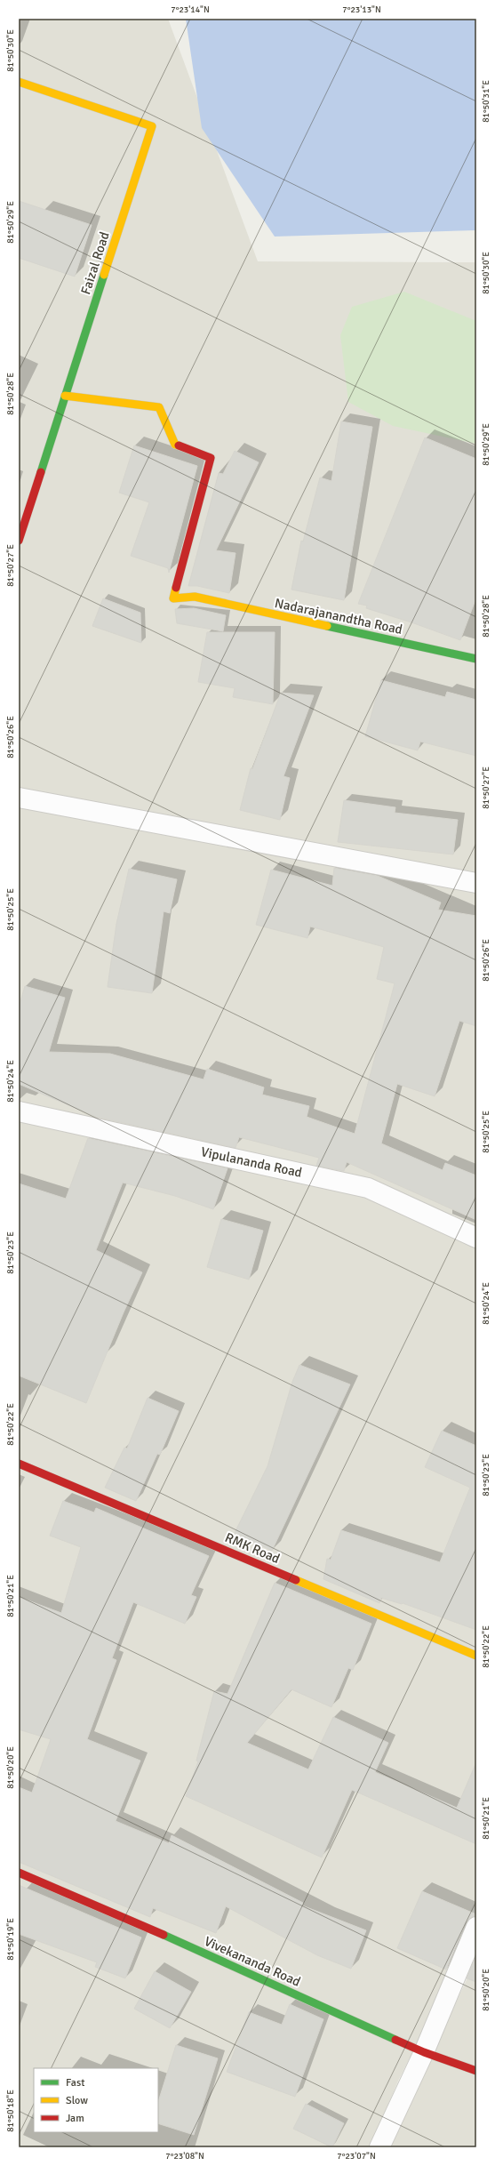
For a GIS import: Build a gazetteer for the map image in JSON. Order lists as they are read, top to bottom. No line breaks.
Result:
{"streets":{"street":["Faizal Road","Nadarajanandtha Road","Vipulananda Road","RMK Road","Vivekananda Road"]},"crossings":[["Faizal Road","Nadarajanandtha Road"]],"legend":["Fast","Slow","Jam"],"coordinates":["7°23'14\"N","7°23'13\"N","81°50'30\"E","81°50'31\"E","81°50'29\"E","81°50'28\"E","81°50'27\"E","81°50'26\"E","81°50'25\"E","81°50'24\"E","81°50'23\"E","81°50'22\"E","81°50'21\"E","81°50'20\"E","81°50'19\"E","81°50'18\"E","7°23'08\"N","7°23'07\"N"]}
